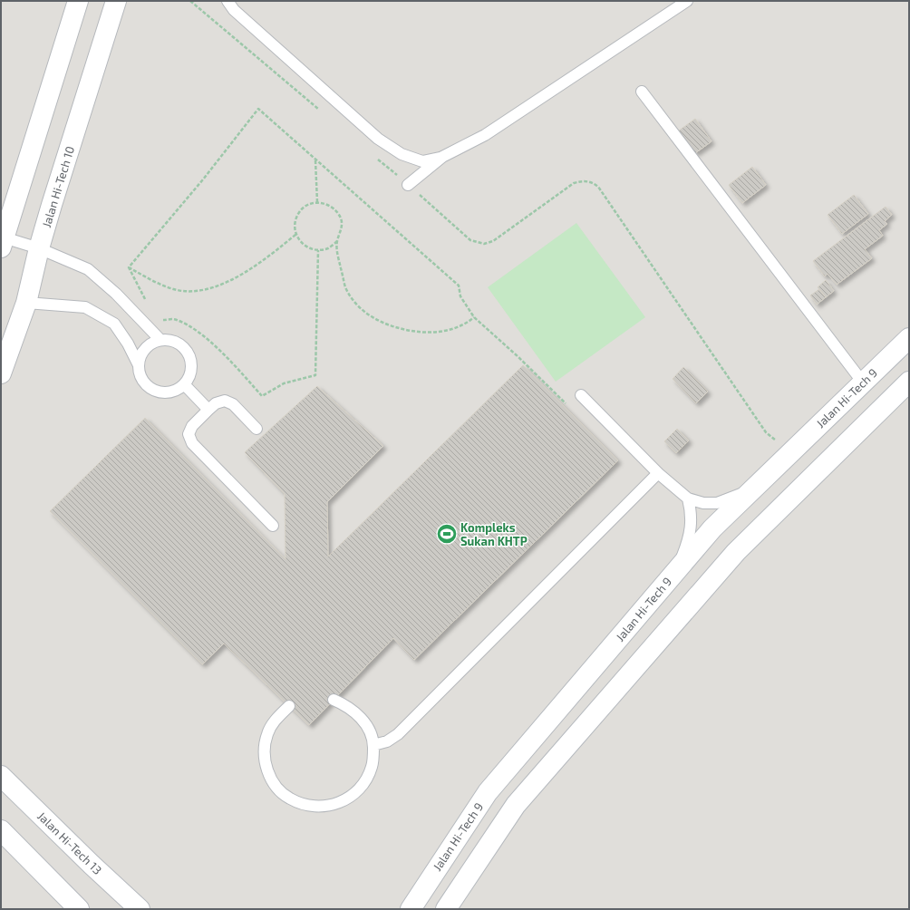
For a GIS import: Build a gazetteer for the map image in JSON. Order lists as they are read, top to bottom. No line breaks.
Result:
{"streets":{"main road":["Jalan Hi-Tech 10","Jalan Hi-Tech 9","Jalan Hi-Tech 13"]},"places":{"sports":["Kompleks Sukan KHTP"]}}
